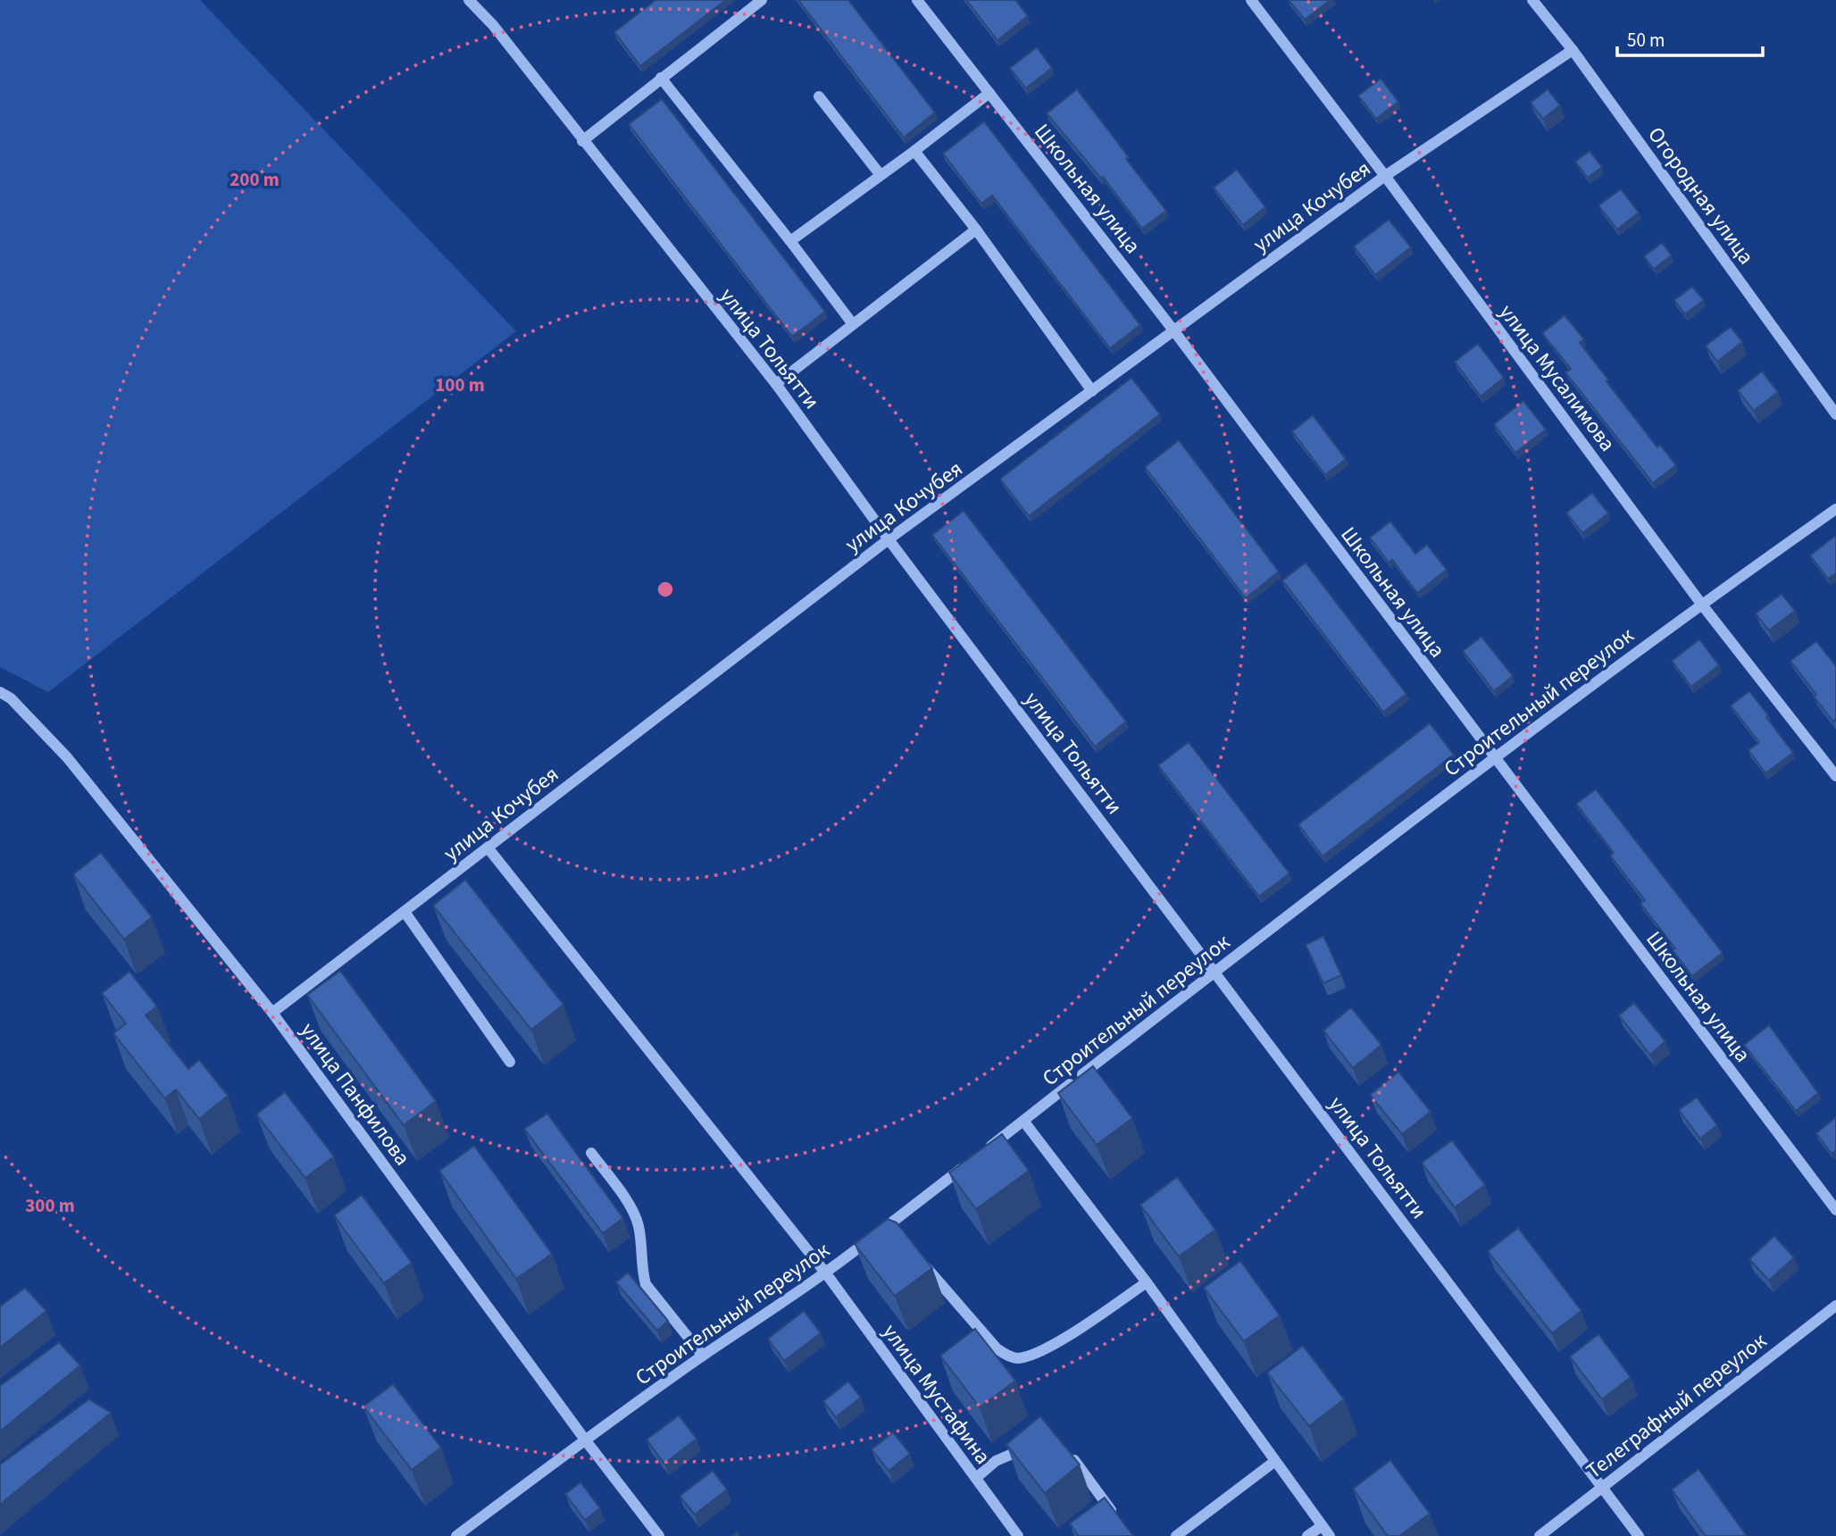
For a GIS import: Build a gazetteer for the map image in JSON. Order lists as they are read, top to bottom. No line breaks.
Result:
{"streets":{"street":["Школьная улица","Огородная улица","улица Кочубея","улица Тольятти","улица Мусалимова","Строительный переулок","улица Панфилова","улица Мустафина","Телеграфный переулок"]},"crossings":[["Школьная улица","улица Кочубея"],["Школьная улица","Строительный переулок"],["Огородная улица","улица Кочубея"],["улица Кочубея","улица Тольятти"],["улица Кочубея","улица Мусалимова"],["улица Кочубея","улица Панфилова"],["улица Кочубея","улица Мустафина"],["улица Тольятти","Строительный переулок"],["улица Тольятти","Телеграфный переулок"],["улица Мусалимова","Строительный переулок"],["Строительный переулок","улица Панфилова"],["Строительный переулок","улица Мустафина"]],"scale_bar":"50 m","rings":["200 m","100 m","300 m"]}
